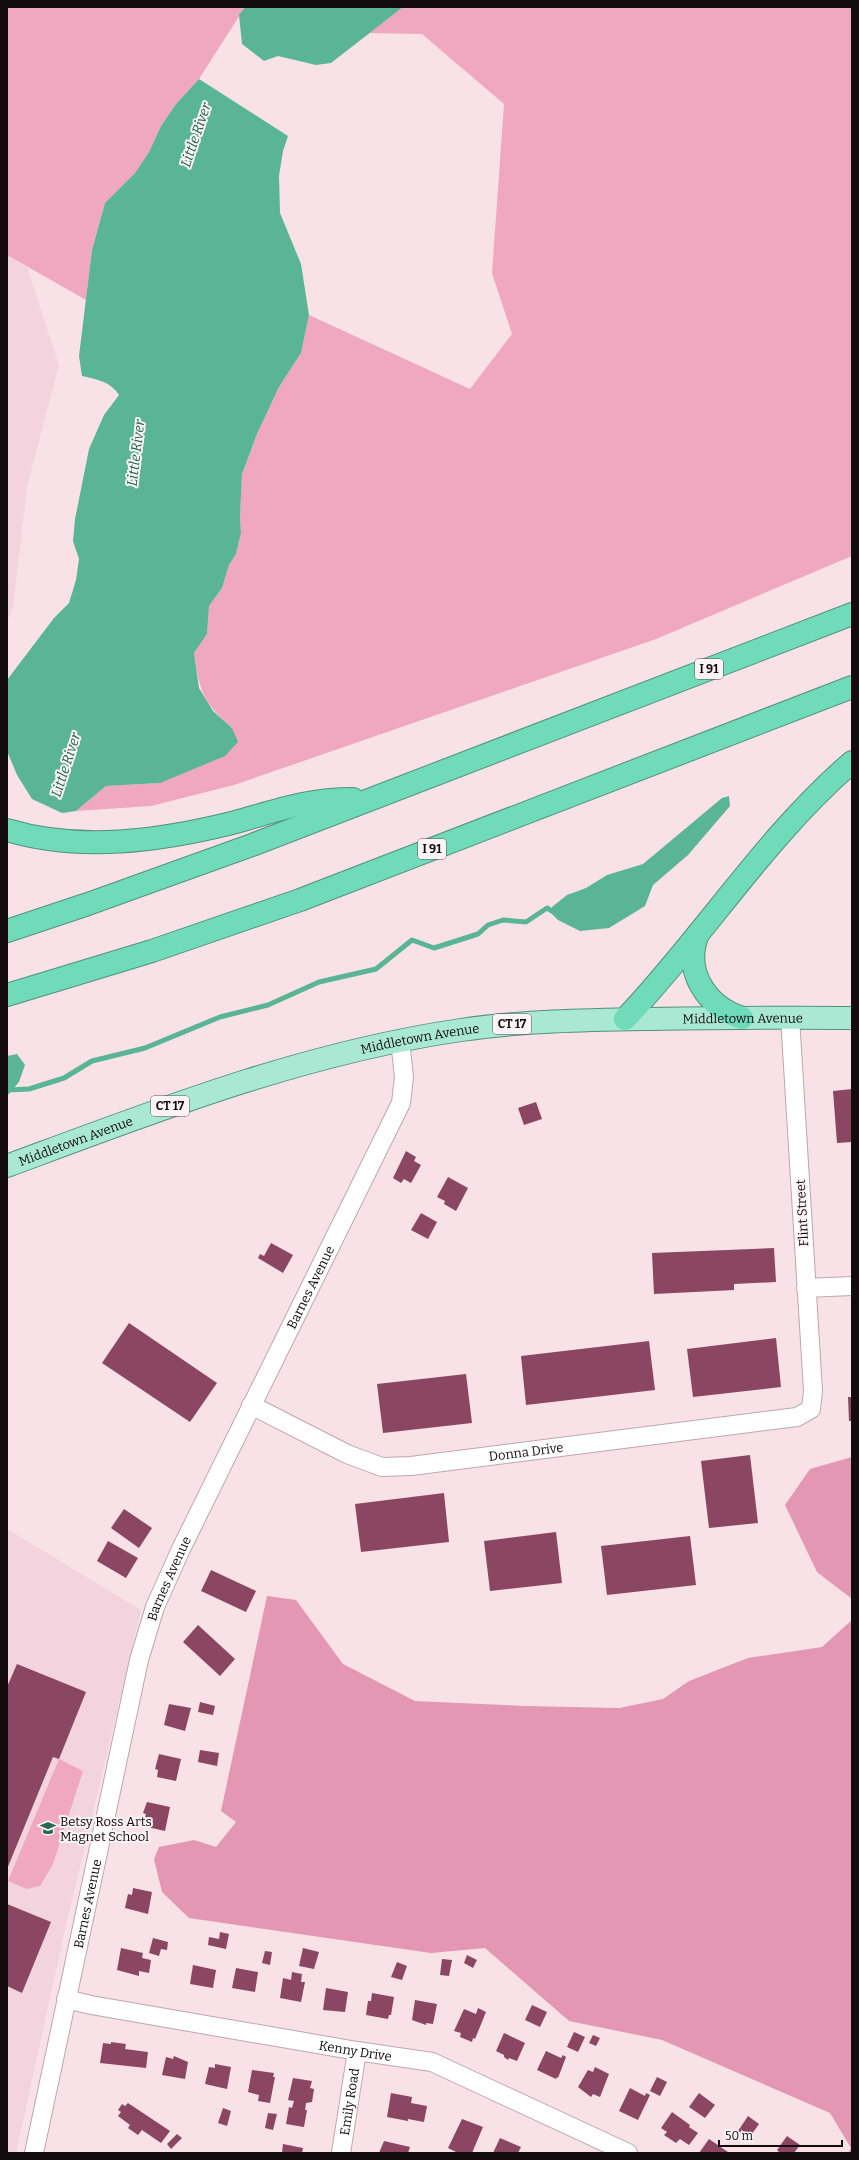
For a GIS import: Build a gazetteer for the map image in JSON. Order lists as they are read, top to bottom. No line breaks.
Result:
{"streets":{"highway":["I 91"],"main road":["Middletown Avenue","CT 17"],"street":["Flint Street","Barnes Avenue","Donna Drive","Kenny Drive","Emily Road"]},"crossings":[["Middletown Avenue","Flint Street"],["Middletown Avenue","Barnes Avenue"],["Flint Street","Donna Drive"],["Barnes Avenue","Donna Drive"],["Barnes Avenue","Kenny Drive"],["Kenny Drive","Emily Road"]],"water":["Little River"],"places":{"school or university":["Betsy Ross Arts Magnet School"]},"scale_bar":"50 m"}
